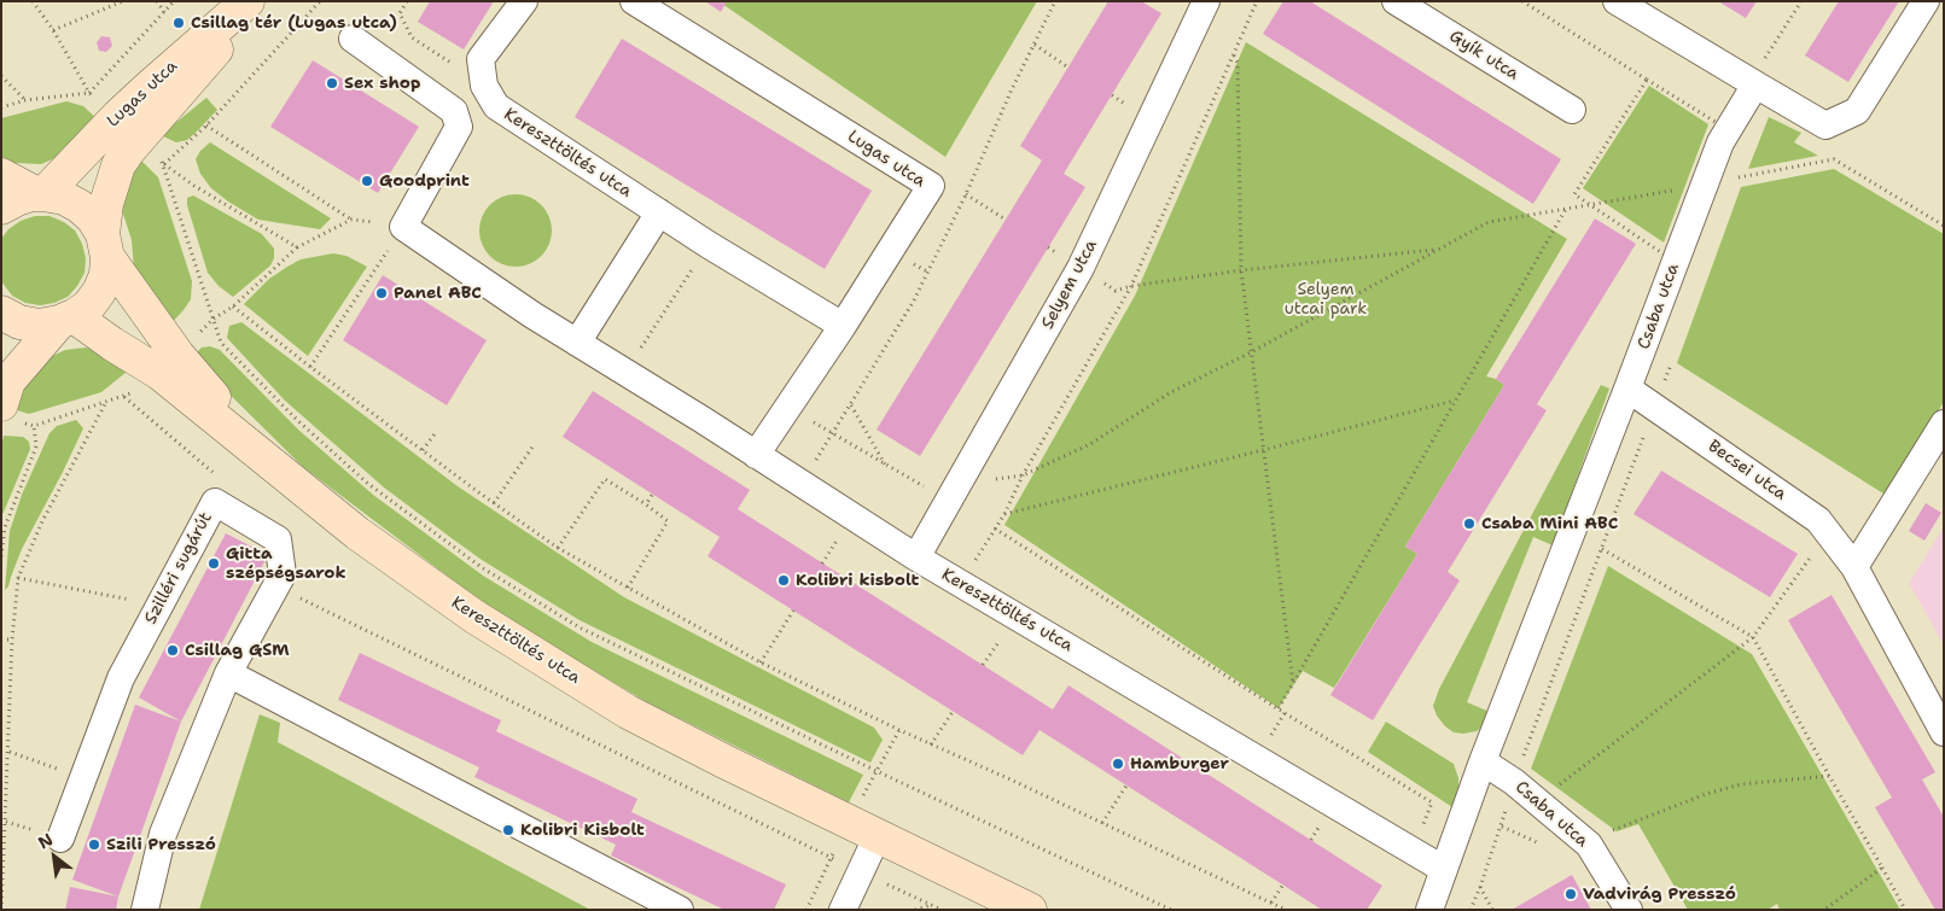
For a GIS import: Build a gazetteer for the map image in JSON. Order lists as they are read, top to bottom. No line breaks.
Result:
{"streets":{"street":["Gyík utca","Lugas utca","Kereszttöltés utca","Selyem utca","Csaba utca","Becsei utca","Szilléri sugárút"]},"crossings":[["Lugas utca","Kereszttöltés utca"],["Kereszttöltés utca","Selyem utca"],["Kereszttöltés utca","Csaba utca"],["Csaba utca","Becsei utca"]],"parks":["Selyem utcai park"],"places":["Csillag tér (Lugas utca)","Sex shop","Goodprint","Panel ABC","Csaba Mini ABC","Gitta szépségsarok","Kolibri kisbolt","Csillag GSM","Hamburger","Kolibri Kisbolt","Szili Presszó","Vadvirág Presszó"],"north":"top left"}
